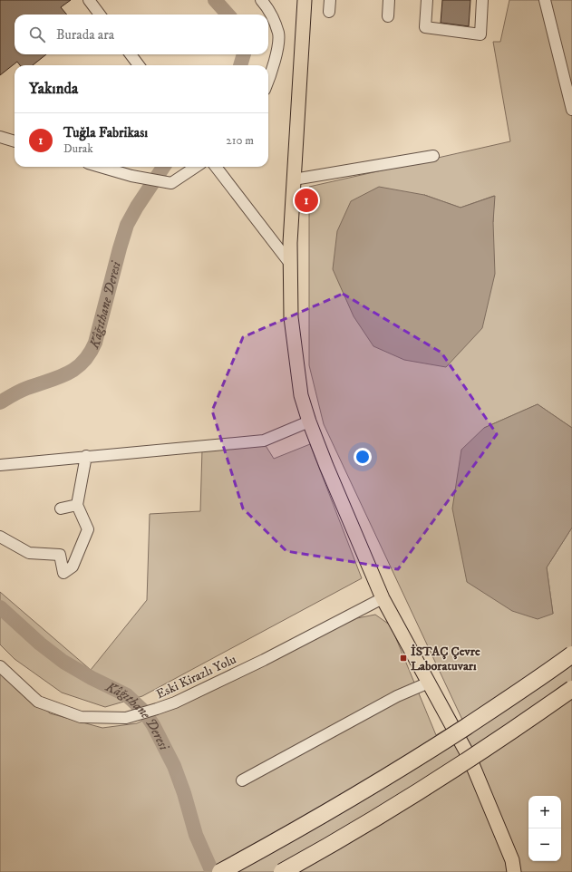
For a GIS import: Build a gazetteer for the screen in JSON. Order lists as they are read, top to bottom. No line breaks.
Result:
{"streets":{"street":["Eski Kirazlı Yolu"]},"water":["Kâğıthane Deresi"],"places":{"transit":["İSTAÇ Çevre Laboratuvarı"]},"page":{"search":"Burada ara","heading":"Yakında","list":[{"mark":"1","name":"Tuğla Fabrikası","note":"Durak","value":"210 m"}],"pins":"1","map_buttons":["+","−"]}}
